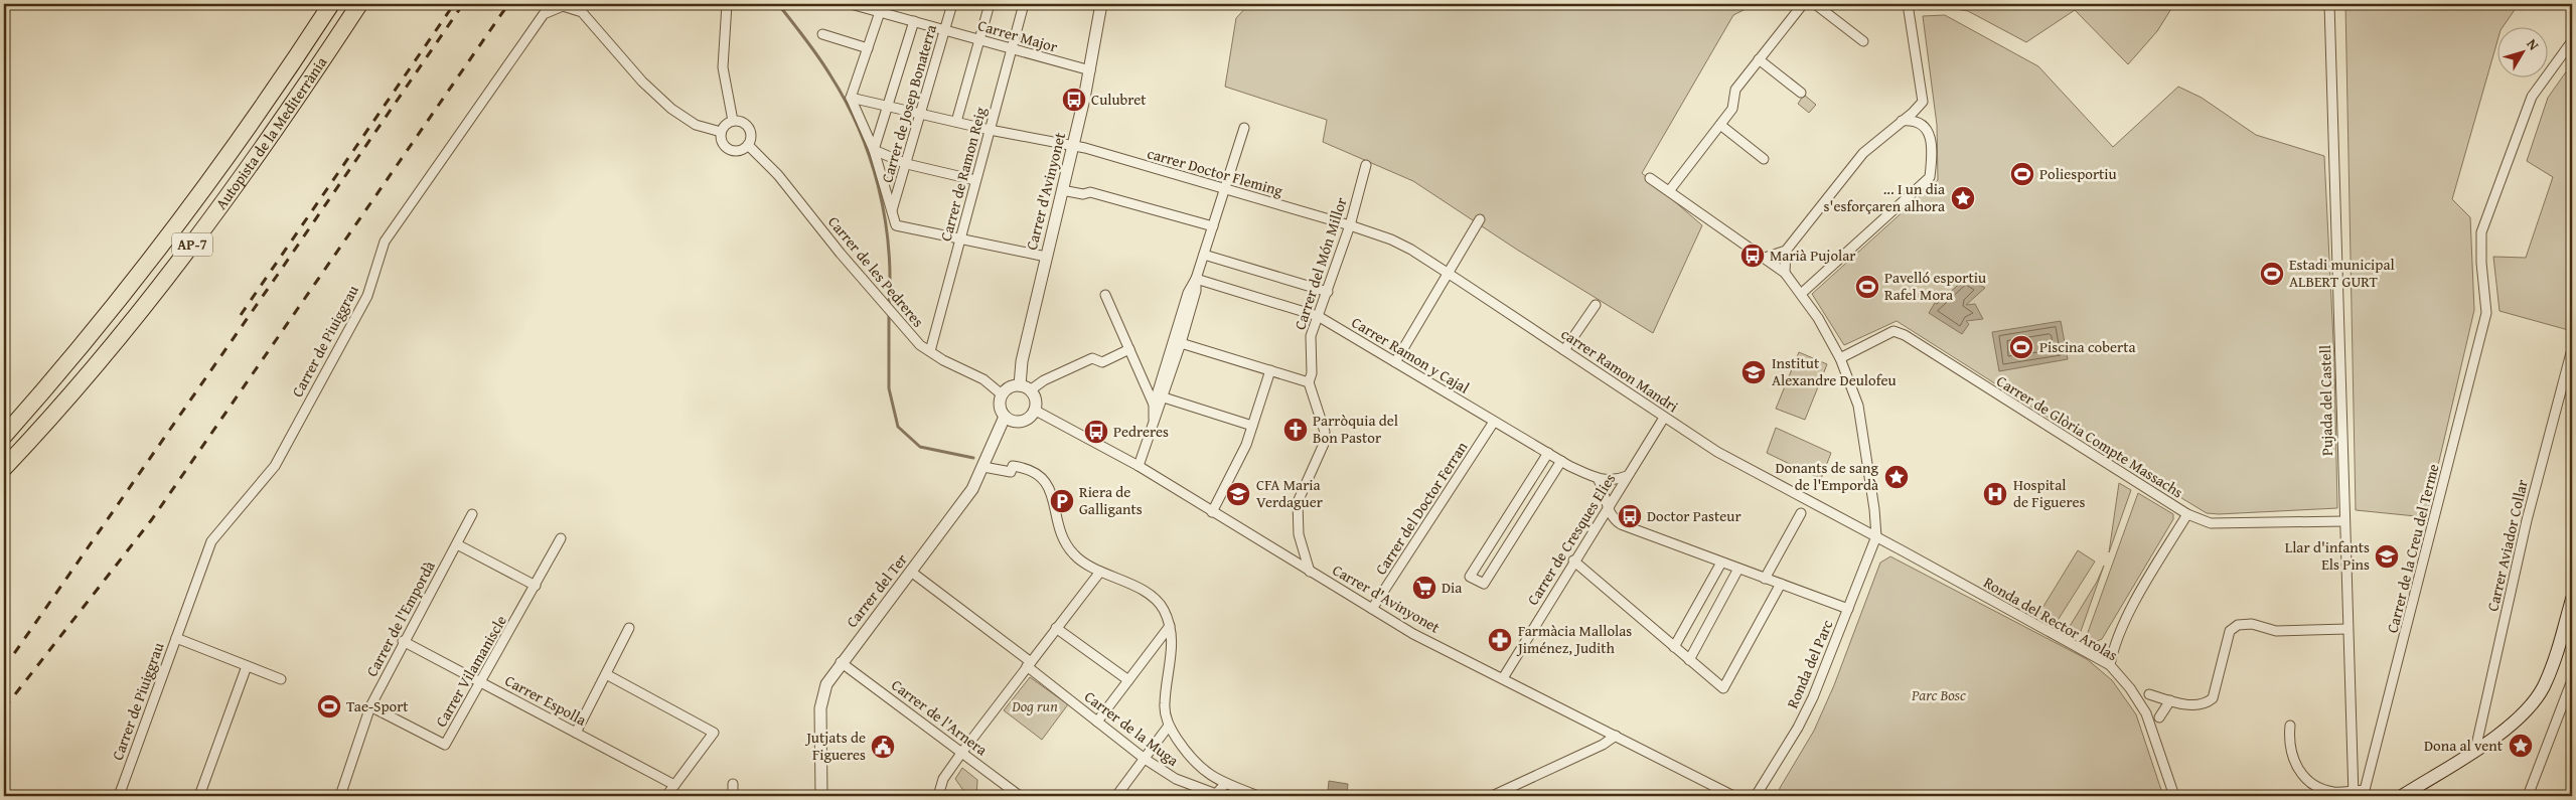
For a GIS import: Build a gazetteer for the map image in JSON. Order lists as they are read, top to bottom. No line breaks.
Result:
{"streets":{"highway":["Autopista de la Mediterrània","AP-7"],"street":["Carrer Major","Carrer de Josep Bonaterra","carrer Doctor Fleming","Carrer de Ramon Reig","Carrer d'Avinyonet","Carrer del Món Millor","Carrer de les Pedreres","Carrer de Piuiggrau","Carrer Ramon y Cajal","carrer Ramon Mandri","Pujada del Castell","Carrer de Glòria Compte Massachs","Carrer del Doctor Ferran","Carrer de Cresques Elies","Carrer Aviador Collar","Carrer de la Creu del Terme","Carrer del Ter","Carrer de l'Empordà","Ronda del Rector Arolas","Ronda del Parc","Carrer Vilamaniscle","Carrer Espolla","Carrer de l'Arnera","Carrer de la Muga"]},"crossings":[["Carrer Major","Carrer de Josep Bonaterra"],["Carrer Major","Carrer de Ramon Reig"],["Carrer Major","Carrer d'Avinyonet"],["Carrer de Josep Bonaterra","carrer Doctor Fleming"],["carrer Doctor Fleming","Carrer de Ramon Reig"],["carrer Doctor Fleming","Carrer d'Avinyonet"],["carrer Doctor Fleming","Carrer del Món Millor"],["carrer Doctor Fleming","carrer Ramon Mandri"],["Carrer de Ramon Reig","Carrer de les Pedreres"],["Carrer d'Avinyonet","Carrer del Món Millor"],["Carrer d'Avinyonet","Carrer de les Pedreres"],["Carrer d'Avinyonet","Carrer del Doctor Ferran"],["Carrer d'Avinyonet","Carrer de Cresques Elies"],["Carrer d'Avinyonet","Carrer del Ter"],["Carrer del Món Millor","Carrer Ramon y Cajal"],["Carrer del Món Millor","carrer Ramon Mandri"],["Carrer de les Pedreres","Carrer de Piuiggrau"],["Carrer de les Pedreres","Carrer del Ter"],["Carrer Ramon y Cajal","Carrer del Doctor Ferran"],["carrer Ramon Mandri","Carrer de Cresques Elies"],["carrer Ramon Mandri","Ronda del Rector Arolas"],["carrer Ramon Mandri","Ronda del Parc"],["Pujada del Castell","Carrer de Glòria Compte Massachs"],["Pujada del Castell","Carrer de la Creu del Terme"],["Carrer del Ter","Carrer de l'Arnera"],["Carrer del Ter","Carrer de la Muga"],["Carrer de l'Empordà","Carrer Vilamaniscle"],["Carrer de l'Empordà","Carrer Espolla"],["Ronda del Rector Arolas","Ronda del Parc"],["Carrer Vilamaniscle","Carrer Espolla"]],"parks":["Parc Bosc","Dog run"],"places":{"bus stop":["Culubret","Marià Pujolar","Pedreres","Doctor Pasteur"],"sports":["Poliesportiu","Estadi municipal ALBERT GURT","Pavelló esportiu Rafel Mora","Piscina coberta","Tae-Sport"],"place":["... I un dia s'esforçaren alhora","Donants de sang de l'Empordà","Dona al vent"],"school or university":["Institut Alexandre Deulofeu","CFA Maria Verdaguer","Llar d'infants Els Pins"],"church":["Parròquia del Bon Pastor"],"hospital":["Hospital de Figueres"],"parking":["Riera de Galligants"],"supermarket":["Dia"],"pharmacy":["Farmàcia Mallolas Jiménez, Judith"],"public building":["Jutjats de Figueres"]},"north":"top right"}
